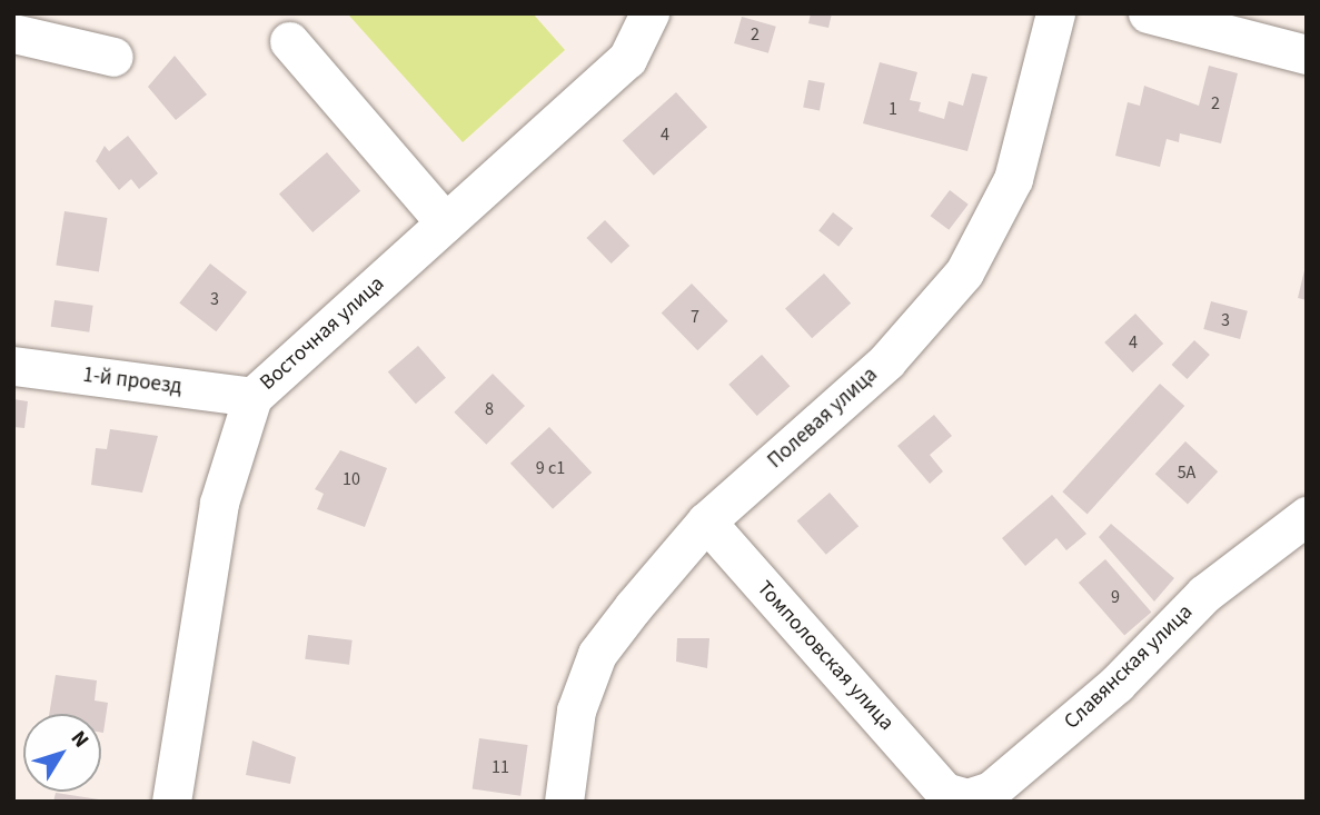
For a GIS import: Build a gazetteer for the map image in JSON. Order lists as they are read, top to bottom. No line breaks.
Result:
{"streets":{"street":["Восточная улица","1-й проезд","Полевая улица","Томполовская улица","Славянская улица"]},"crossings":[["Восточная улица","1-й проезд"],["Полевая улица","Томполовская улица"],["Томполовская улица","Славянская улица"]],"house_numbers":["2","2","1","4","3","7","3","4","8","9 с1","5А","10","9","11"],"north":"top right"}
